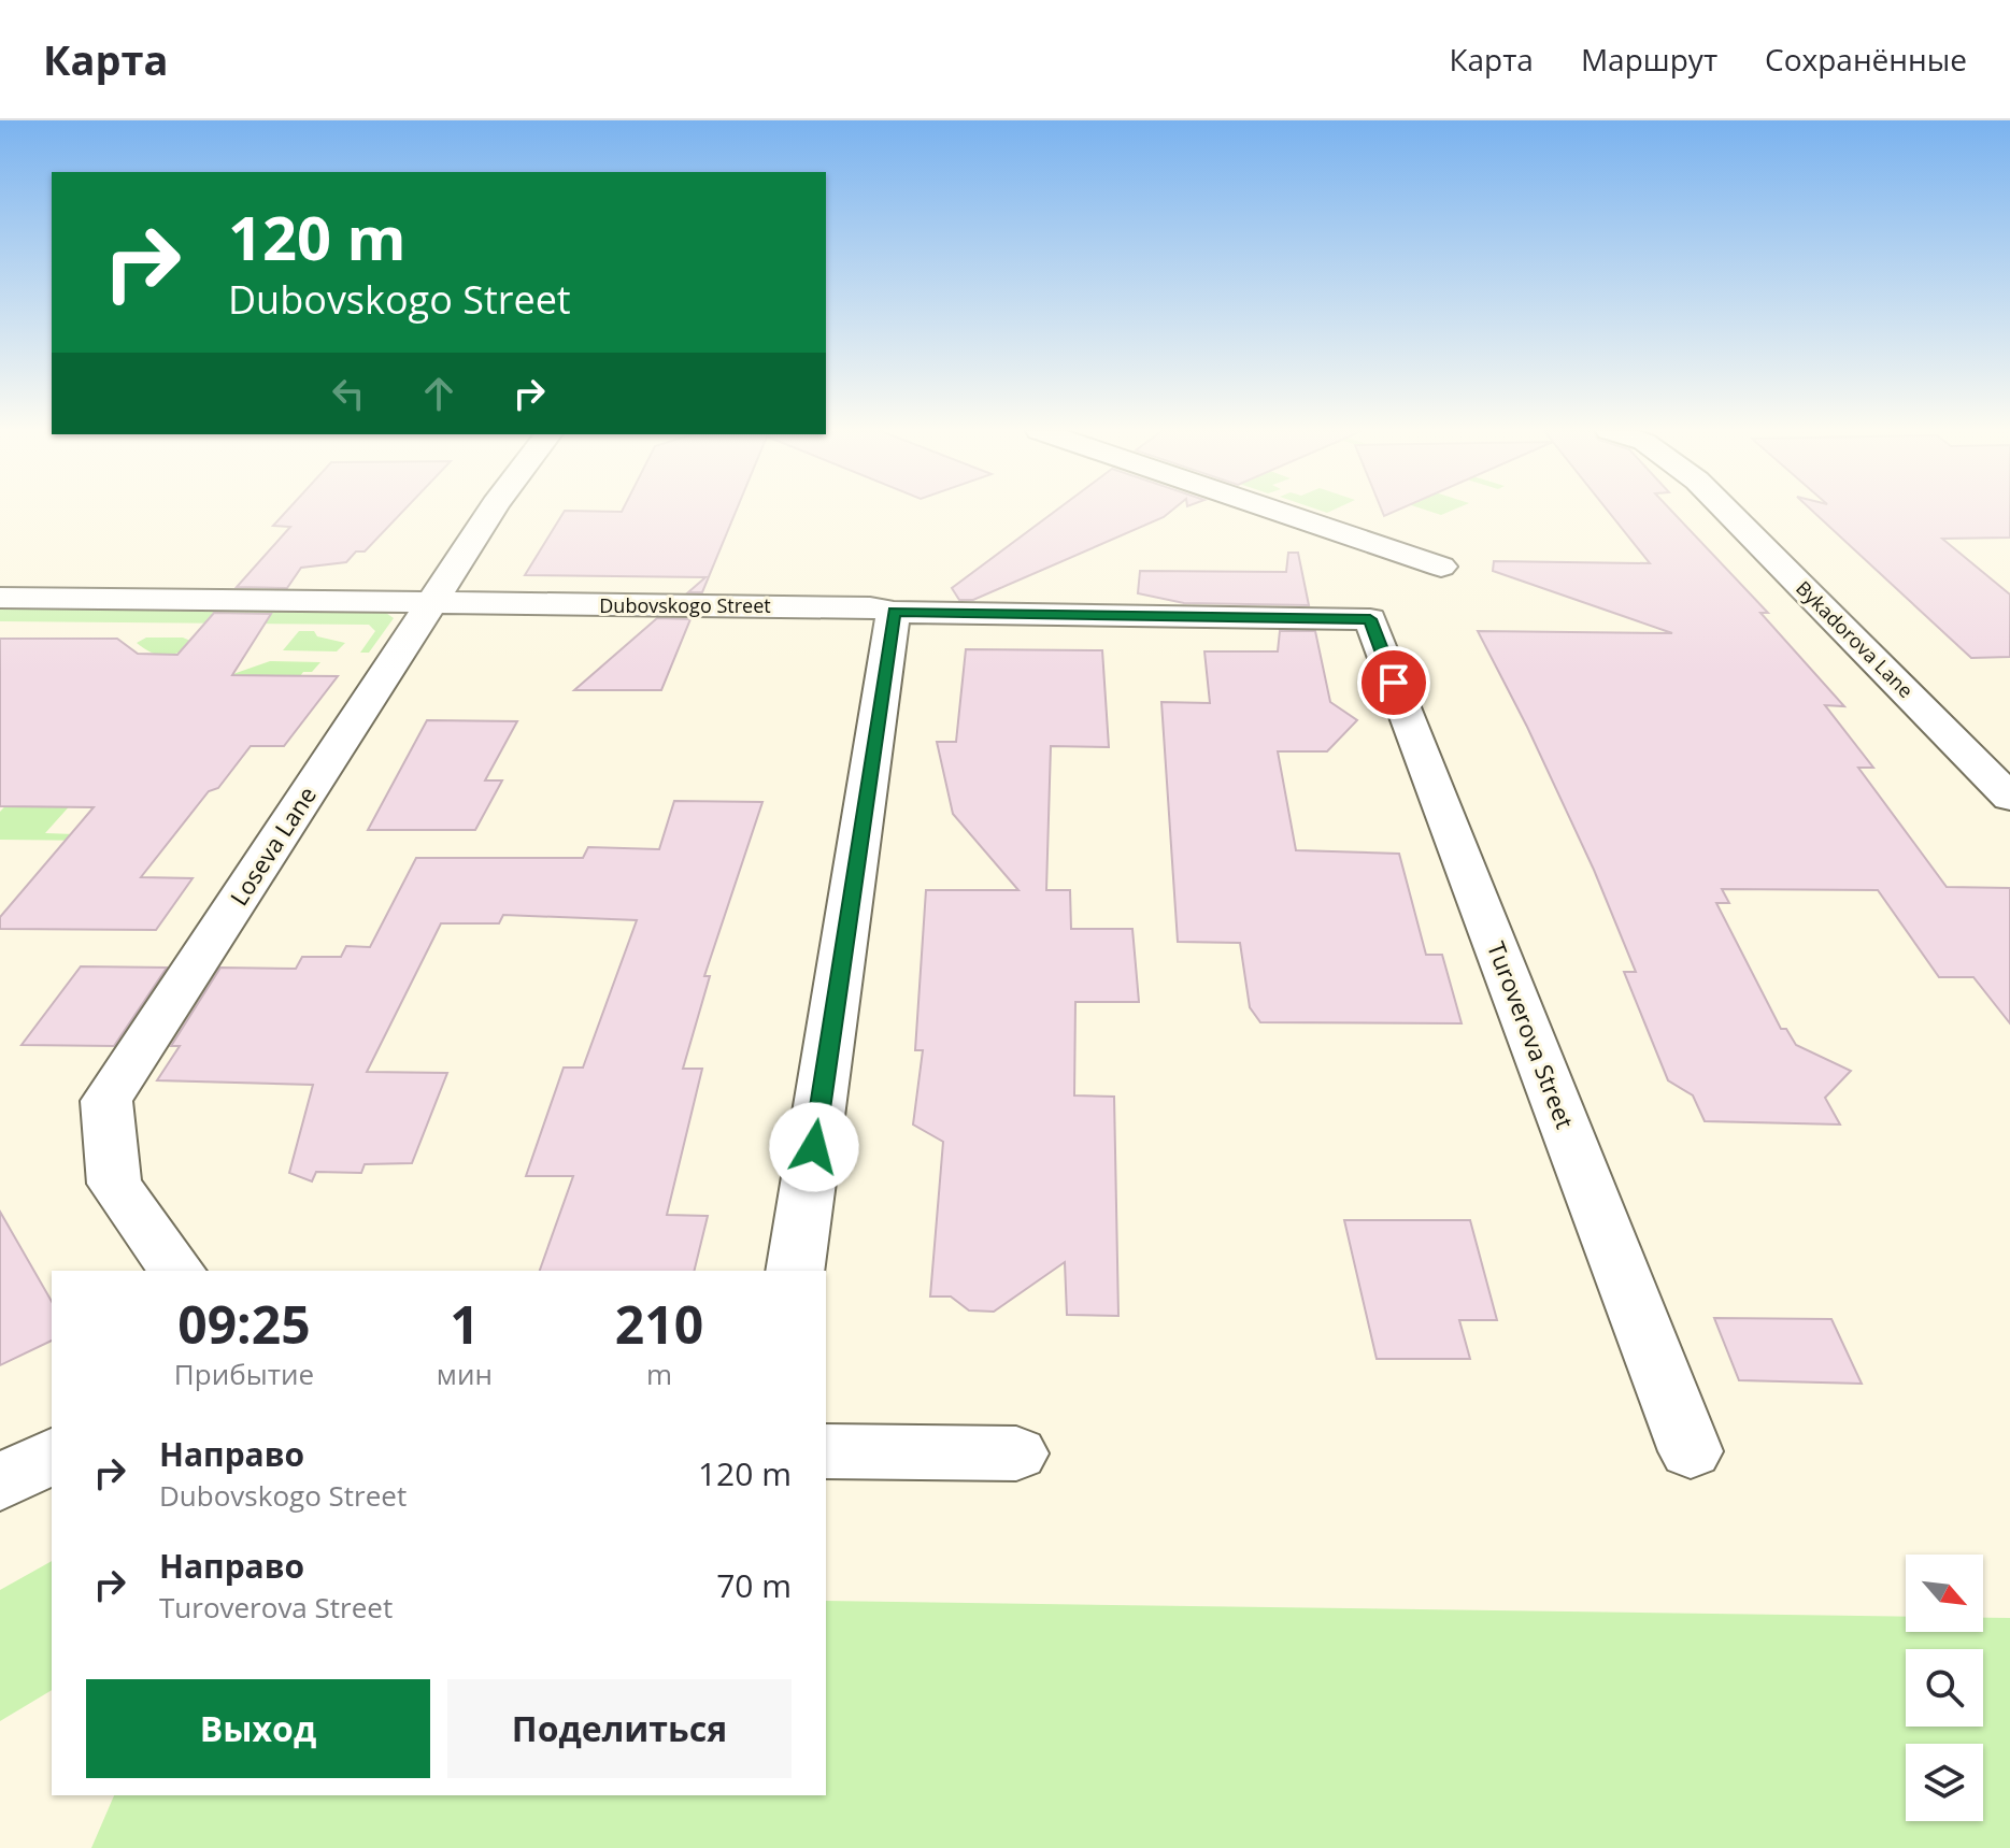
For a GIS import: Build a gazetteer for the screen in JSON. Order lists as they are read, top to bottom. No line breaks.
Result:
{"streets":{"street":["Dubovskogo Street","Bykadorova Lane","Loseva Lane","Turoverova Street"]},"crossings":[["Dubovskogo Street","Loseva Lane"],["Dubovskogo Street","Turoverova Street"]],"north":"bottom right","page":{"header":"Карта","nav":["Карта","Маршрут","Сохранённые"],"turn":["120 m","Dubovskogo Street"],"eta":["09:25","Прибытие","1","мин","210","m"],"list":[{"name":"Направо","note":"Dubovskogo Street","value":"120 m"},{"name":"Направо","note":"Turoverova Street","value":"70 m"}],"buttons":["Выход","Поделиться"]}}
